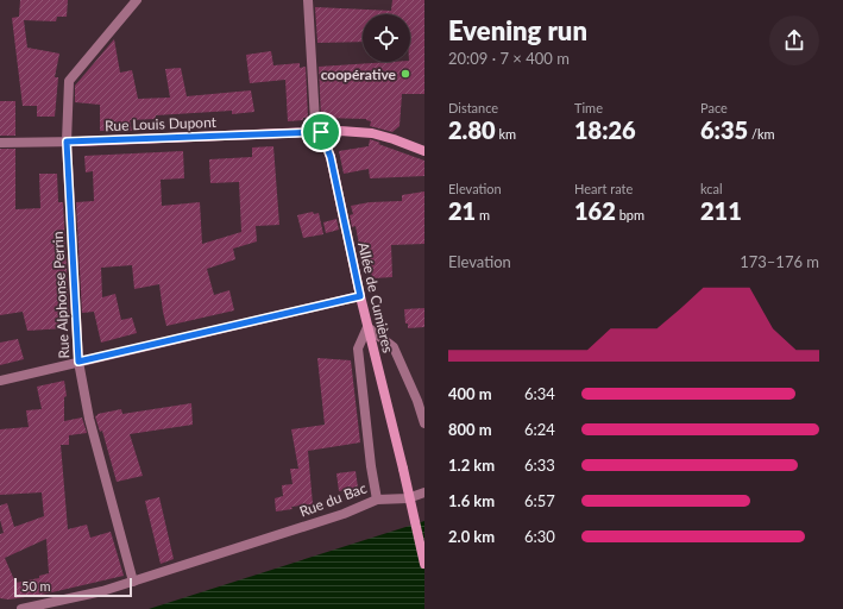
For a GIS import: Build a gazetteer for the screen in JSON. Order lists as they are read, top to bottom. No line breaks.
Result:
{"streets":{"main road":["Rue Louis Dupont","Allée de Cumières"],"street":["Rue Alphonse Perrin","Rue du Bac"]},"crossings":[["Rue Louis Dupont","Rue Alphonse Perrin"],["Rue Louis Dupont","Allée de Cumières"],["Rue Alphonse Perrin","Rue du Bac"],["Allée de Cumières","Rue du Bac"]],"places":["coopérative"],"scale_bar":"50 m","page":{"heading":["Evening run","20:09 · 7 × 400 m"],"stats":[["Distance","2.80 km"],["Time","18:26"],["Pace","6:35 /km"],["Elevation","21 m"],["Heart rate","162 bpm"],["kcal","211"]],"chart":["Elevation","173–176 m"],"list":[{"name":"400 m","note":"6:34"},{"name":"800 m","note":"6:24"},{"name":"1.2 km","note":"6:33"},{"name":"1.6 km","note":"6:57"},{"name":"2.0 km","note":"6:30"}],"scale":"50 m"}}
